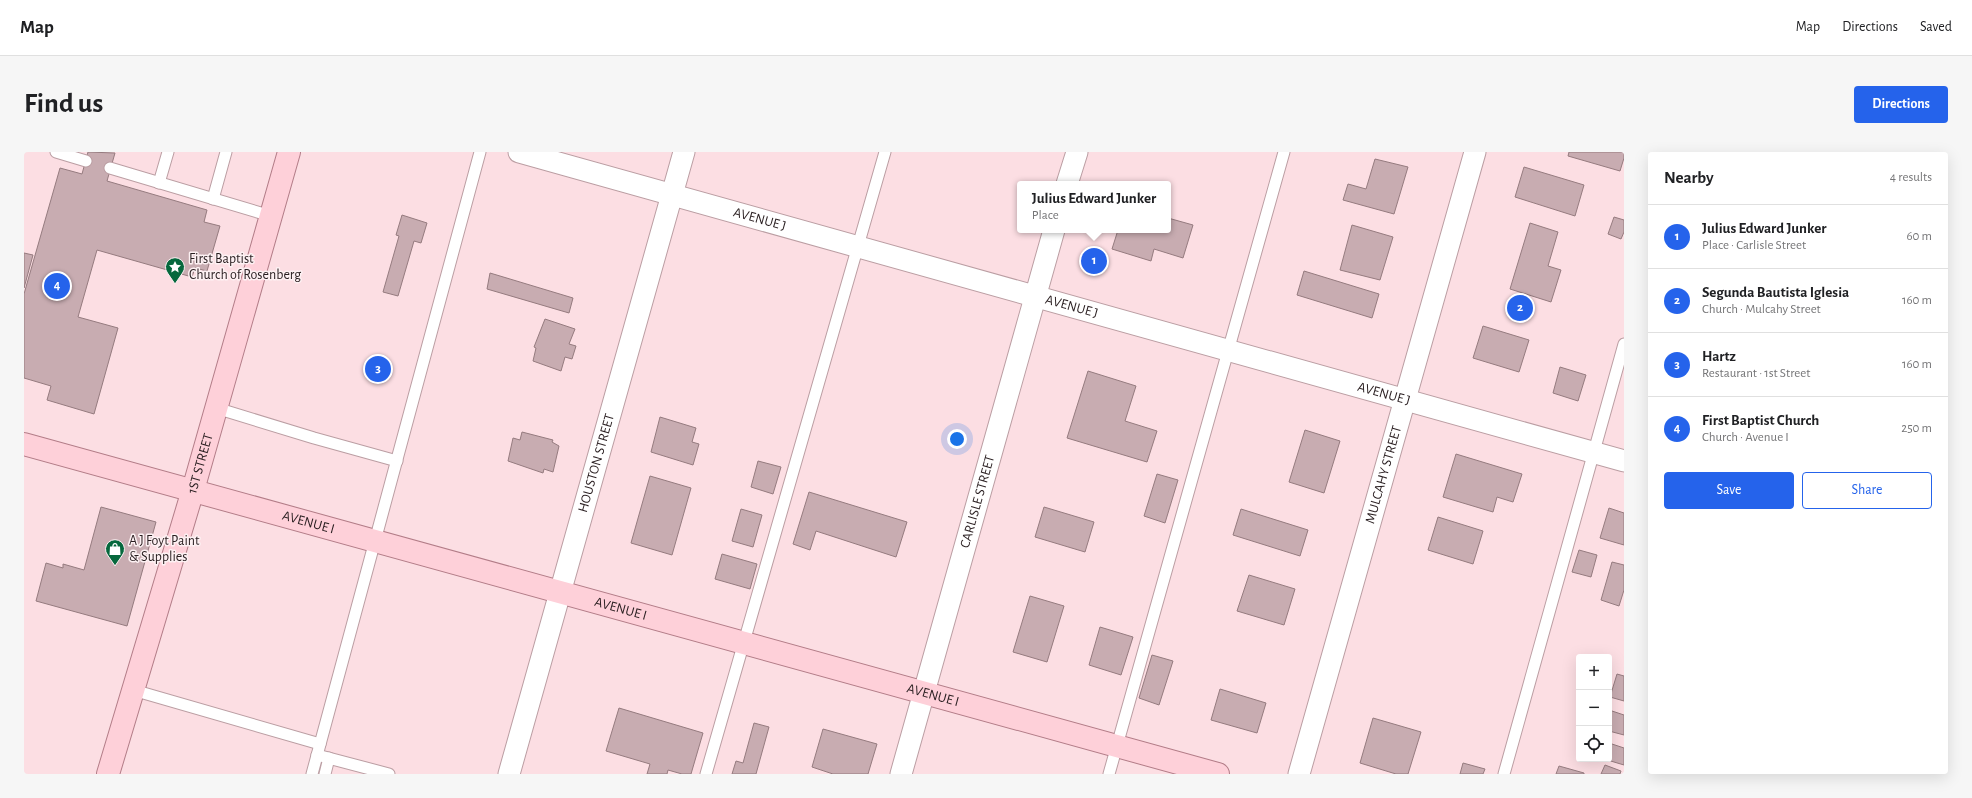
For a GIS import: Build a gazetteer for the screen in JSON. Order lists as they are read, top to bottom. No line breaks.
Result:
{"streets":{"main road":["1ST STREET","AVENUE I"],"street":["AVENUE J","HOUSTON STREET","MULCAHY STREET","CARLISLE STREET"]},"crossings":[["AVENUE J","HOUSTON STREET"],["AVENUE J","MULCAHY STREET"],["AVENUE J","CARLISLE STREET"],["HOUSTON STREET","AVENUE I"],["1ST STREET","AVENUE I"],["CARLISLE STREET","AVENUE I"]],"places":{"place":["First Baptist Church of Rosenberg"],"shop":["A J Foyt Paint & Supplies"]},"page":{"header":"Map","nav":["Map","Directions","Saved"],"buttons":["Directions",["Save","Share"]],"title":"Find us","heading":["Nearby","4 results"],"popup":["Julius Edward Junker","Place"],"list":[{"mark":"1","name":"Julius Edward Junker","note":"Place · Carlisle Street","value":"60 m"},{"mark":"2","name":"Segunda Bautista Iglesia","note":"Church · Mulcahy Street","value":"160 m"},{"mark":"3","name":"Hartz","note":"Restaurant · 1st Street","value":"160 m"},{"mark":"4","name":"First Baptist Church","note":"Church · Avenue I","value":"250 m"}],"pins":["1","4","2","3"],"map_buttons":["+","−"]}}
